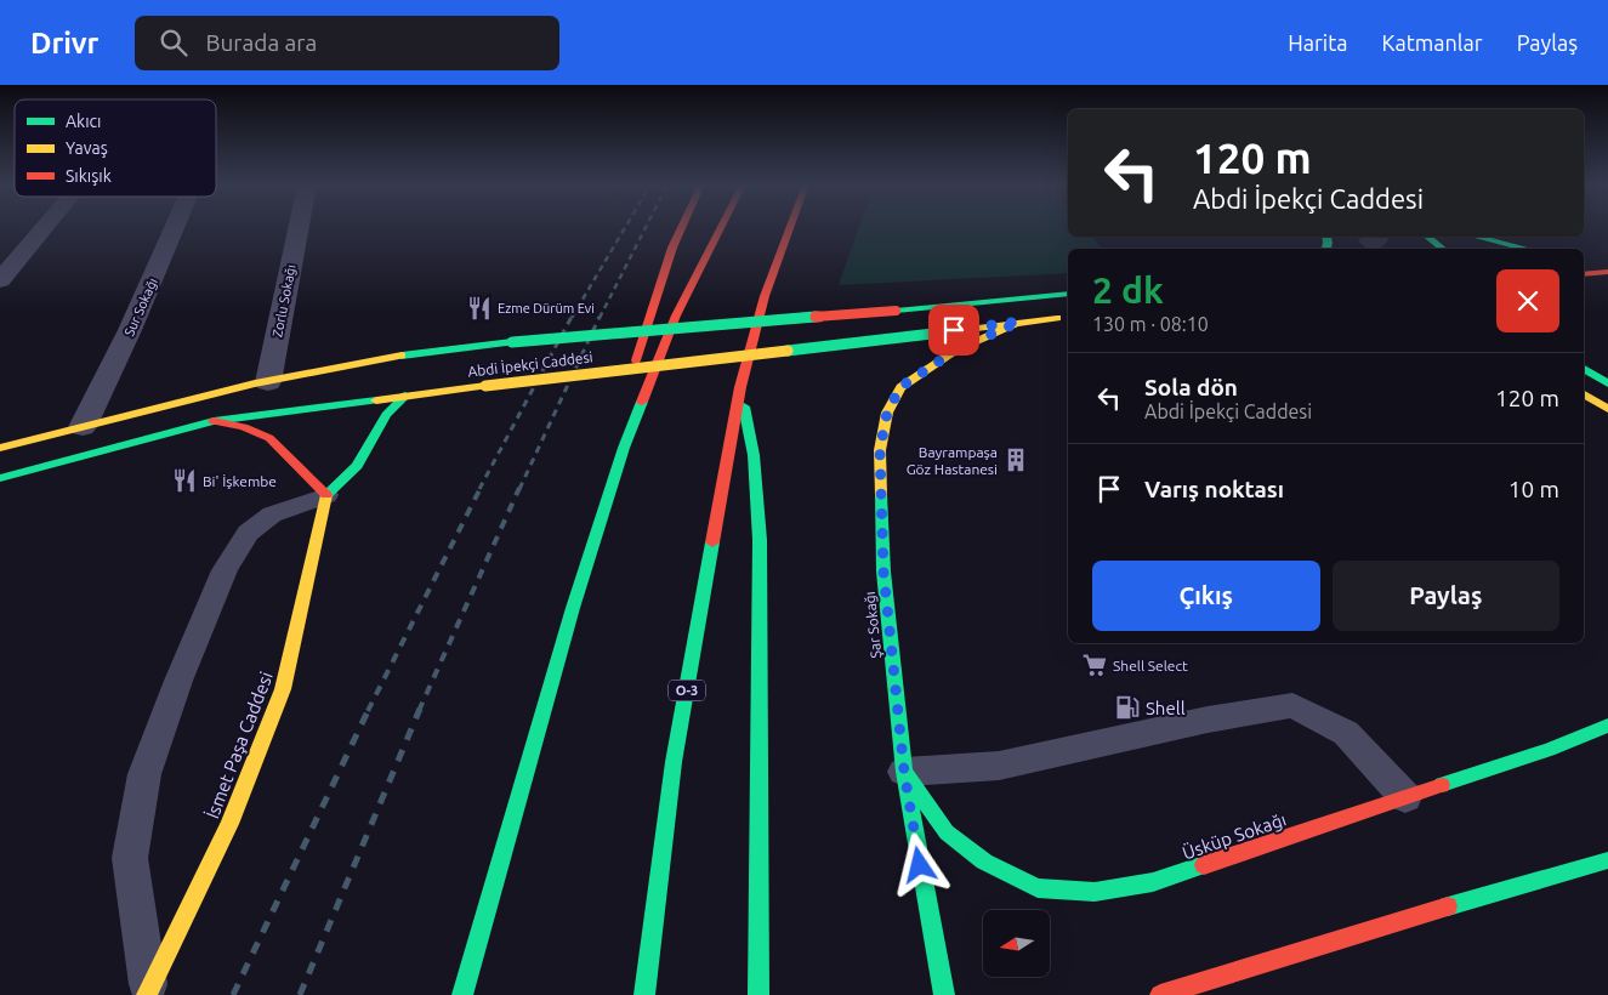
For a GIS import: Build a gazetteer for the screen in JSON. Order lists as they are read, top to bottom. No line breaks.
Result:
{"streets":{"main road":["Abdi İpekçi Caddesi","Şar Sokağı","O-3","İsmet Paşa Caddesi","Üsküp Sokağı"],"street":["Zorlu Sokağı","Sur Sokağı"]},"crossings":[["Zorlu Sokağı","Abdi İpekçi Caddesi"],["Sur Sokağı","Abdi İpekçi Caddesi"],["Abdi İpekçi Caddesi","Şar Sokağı"],["Şar Sokağı","Üsküp Sokağı"]],"places":{"restaurant":["Ezme Dürüm Evi","Bi' İşkembe"],"building":["Bayrampaşa Göz Hastanesi"],"supermarket":["Shell Select"],"fuel station":["Shell"]},"legend":["Akıcı","Yavaş","Sıkışık"],"north":"left","page":{"header":"Drivr","search":"Burada ara","nav":["Harita","Katmanlar","Paylaş"],"turn":["120 m","Abdi İpekçi Caddesi"],"heading":["2 dk","130 m · 08:10"],"list":[{"name":"Sola dön","note":"Abdi İpekçi Caddesi","value":"120 m"},{"name":"Varış noktası","value":"10 m"}],"buttons":["Çıkış","Paylaş"]}}
